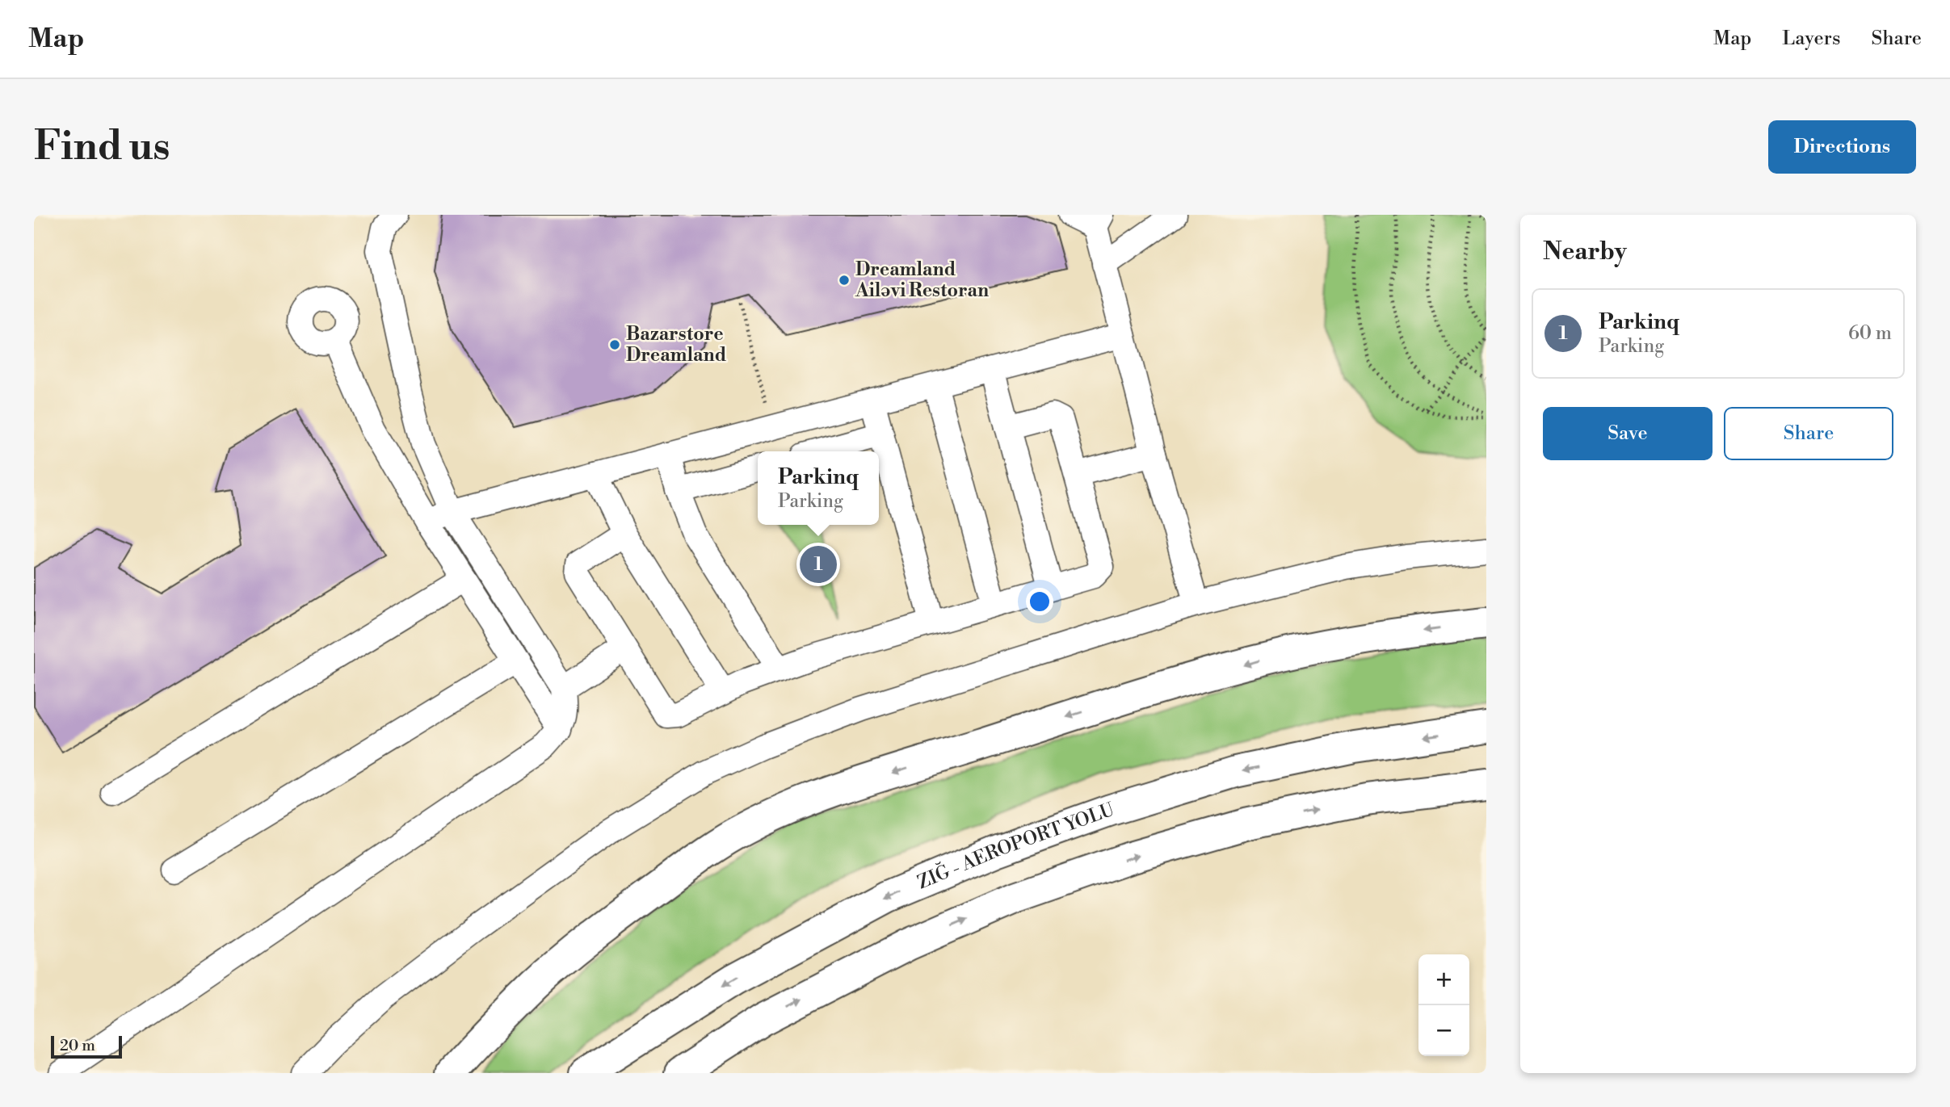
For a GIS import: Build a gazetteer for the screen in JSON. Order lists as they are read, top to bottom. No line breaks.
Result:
{"places":["Dreamland Ailəvi Restoran","Bazarstore Dreamland"],"scale_bar":"20 m","page":{"header":"Map","nav":["Map","Layers","Share"],"buttons":["Directions",["Save","Share"]],"title":"Find us","heading":"Nearby","list":[{"mark":"1","name":"Parkinq","note":"Parking","value":"60 m"}],"popup":["Parkinq","Parking"],"pins":"1","map_buttons":["+","−"],"scale":"20 m"}}
